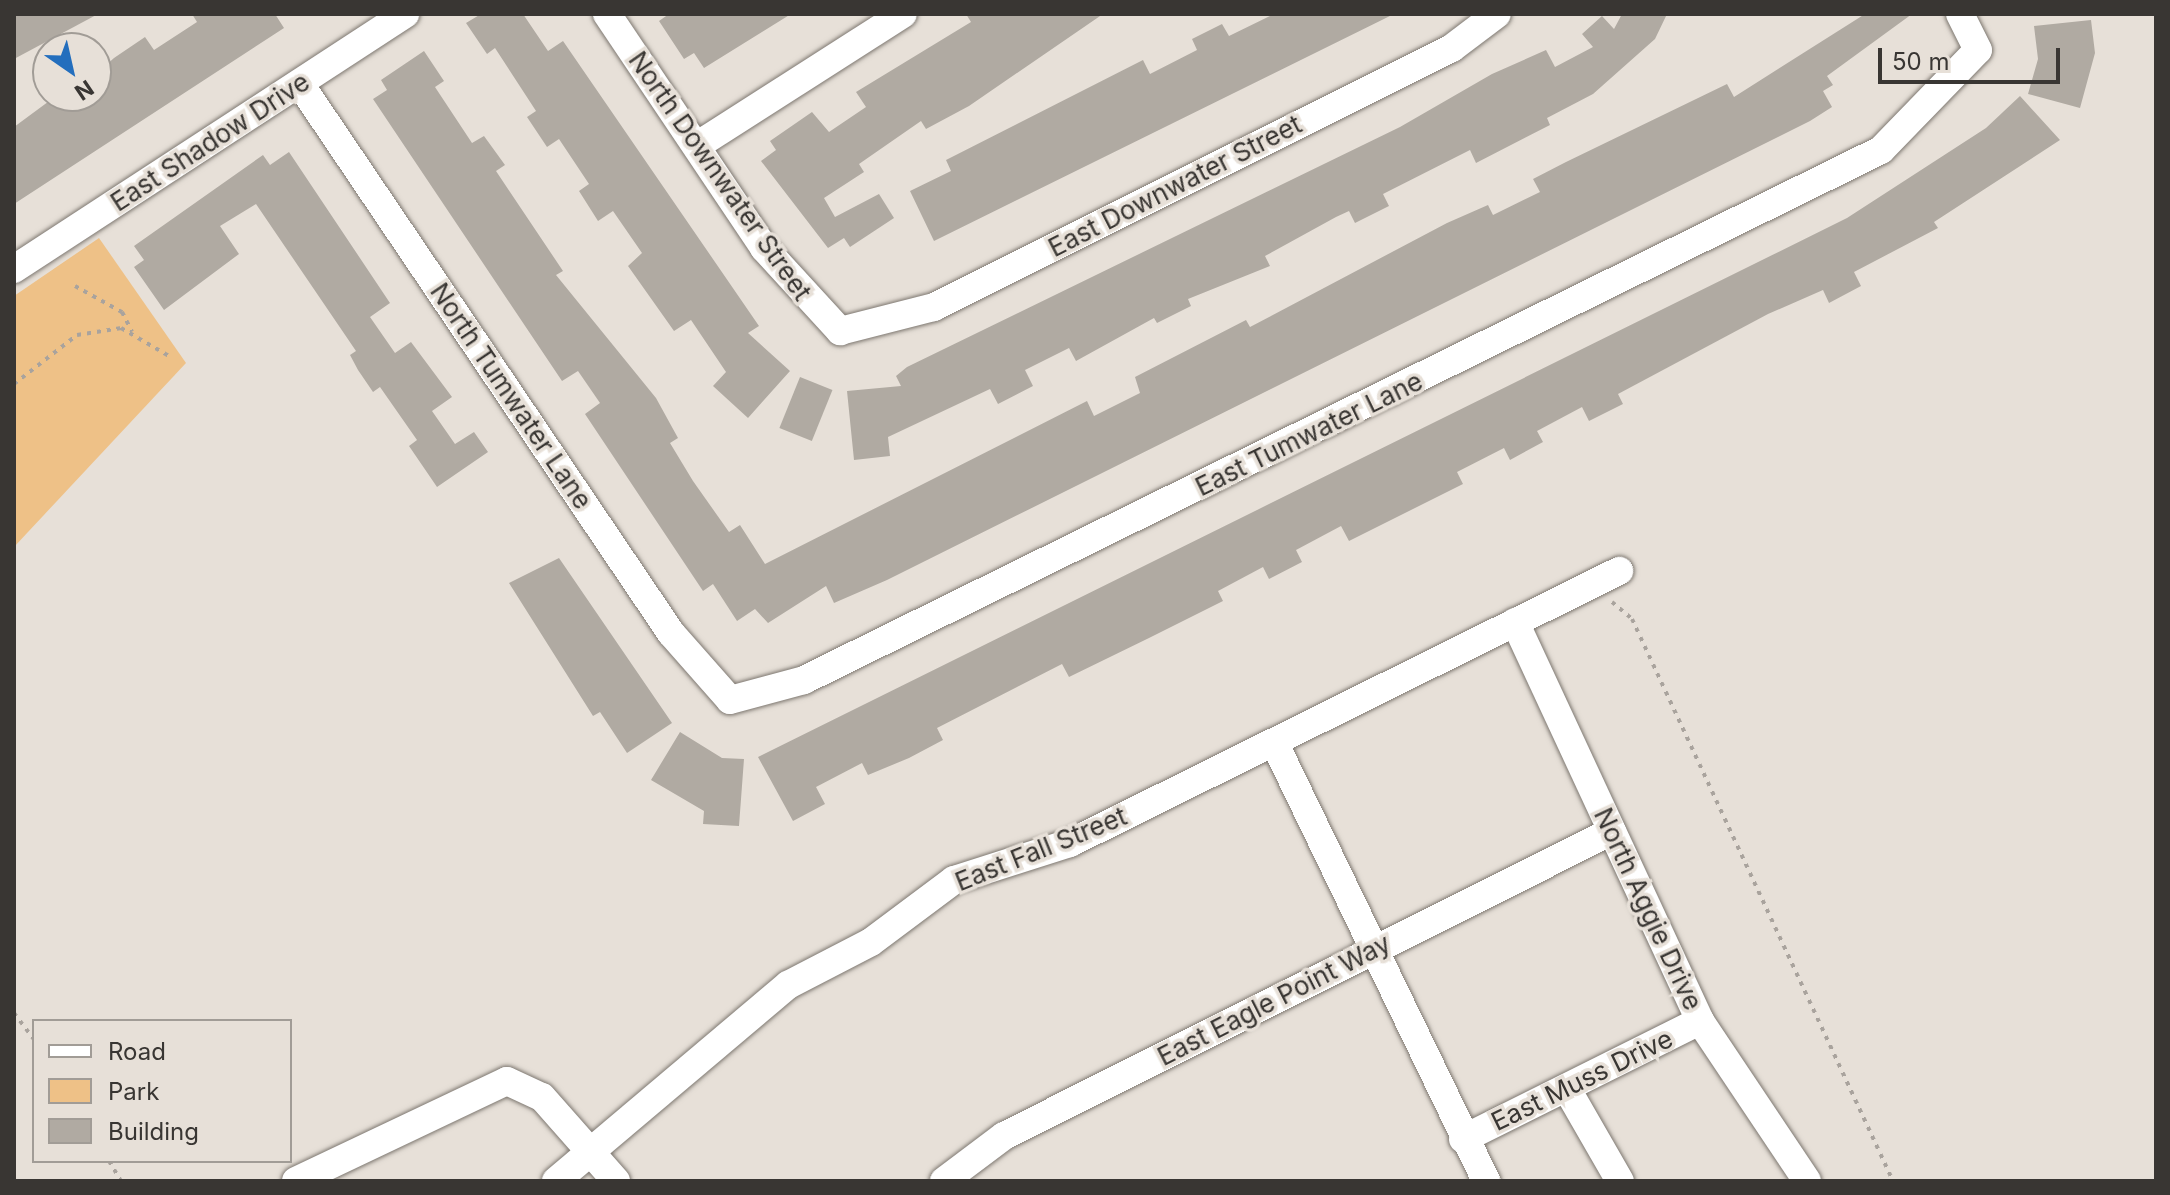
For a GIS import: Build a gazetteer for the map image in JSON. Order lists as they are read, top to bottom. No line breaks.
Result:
{"streets":{"street":["East Shadow Drive","North Downwater Street","East Downwater Street","North Tumwater Lane","East Tumwater Lane","East Fall Street","North Aggie Drive","East Eagle Point Way","East Muss Drive"]},"crossings":[["East Shadow Drive","North Tumwater Lane"],["North Downwater Street","East Downwater Street"],["North Tumwater Lane","East Tumwater Lane"],["East Fall Street","North Aggie Drive"],["North Aggie Drive","East Eagle Point Way"],["North Aggie Drive","East Muss Drive"]],"legend":["Road","Park","Building"],"scale_bar":"50 m","north":"bottom right"}
